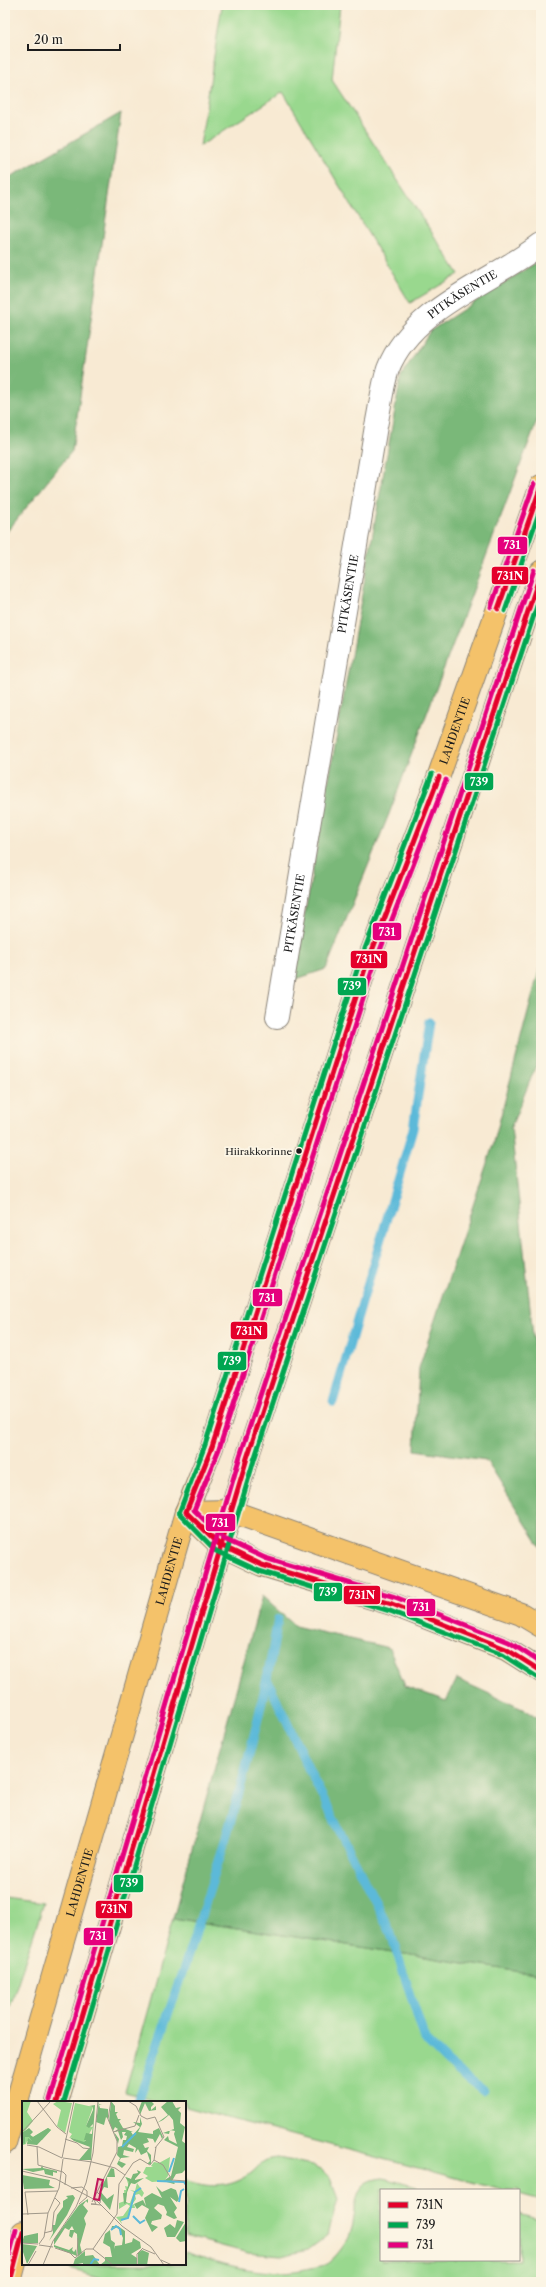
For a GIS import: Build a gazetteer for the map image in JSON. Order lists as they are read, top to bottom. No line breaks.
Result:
{"streets":{"main road":["LAHDENTIE"],"street":["PITKÄSENTIE"]},"places":["Hiirakkorinne"],"lines":["transit line 731","transit line 731N","transit line 739"],"legend":["731N","739","731"],"scale_bar":"20 m"}
